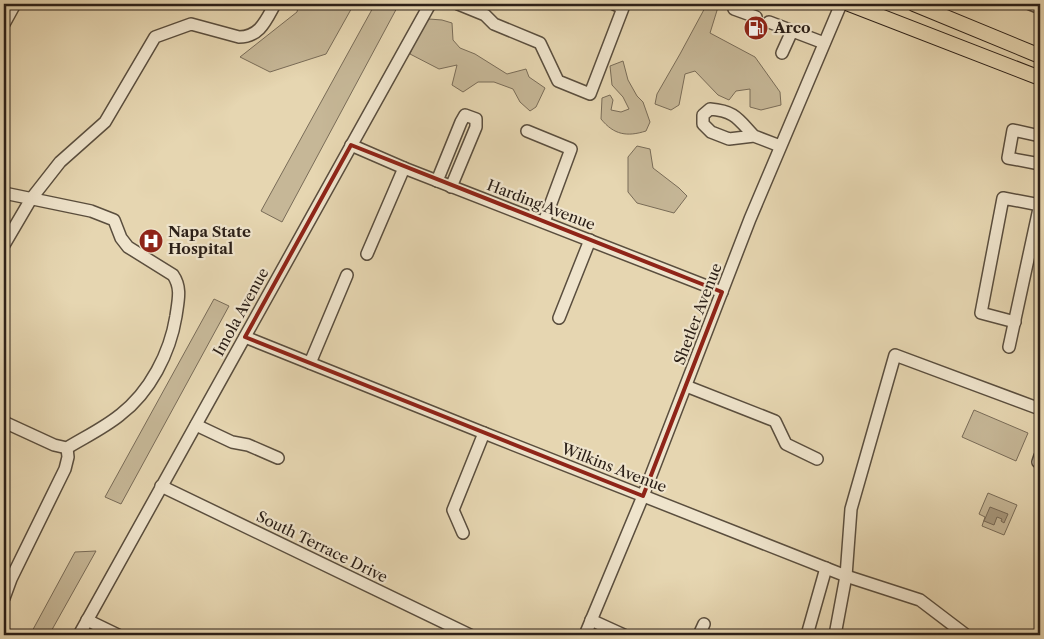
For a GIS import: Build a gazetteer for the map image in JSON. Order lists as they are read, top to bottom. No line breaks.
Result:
{"streets":{"street":["Harding Avenue","Imola Avenue","Shetler Avenue","Wilkins Avenue","South Terrace Drive"]},"crossings":[["Harding Avenue","Imola Avenue"],["Harding Avenue","Shetler Avenue"],["Imola Avenue","Wilkins Avenue"],["Imola Avenue","South Terrace Drive"],["Shetler Avenue","Wilkins Avenue"]],"places":{"fuel station":["Arco"],"hospital":["Napa State Hospital"]}}
